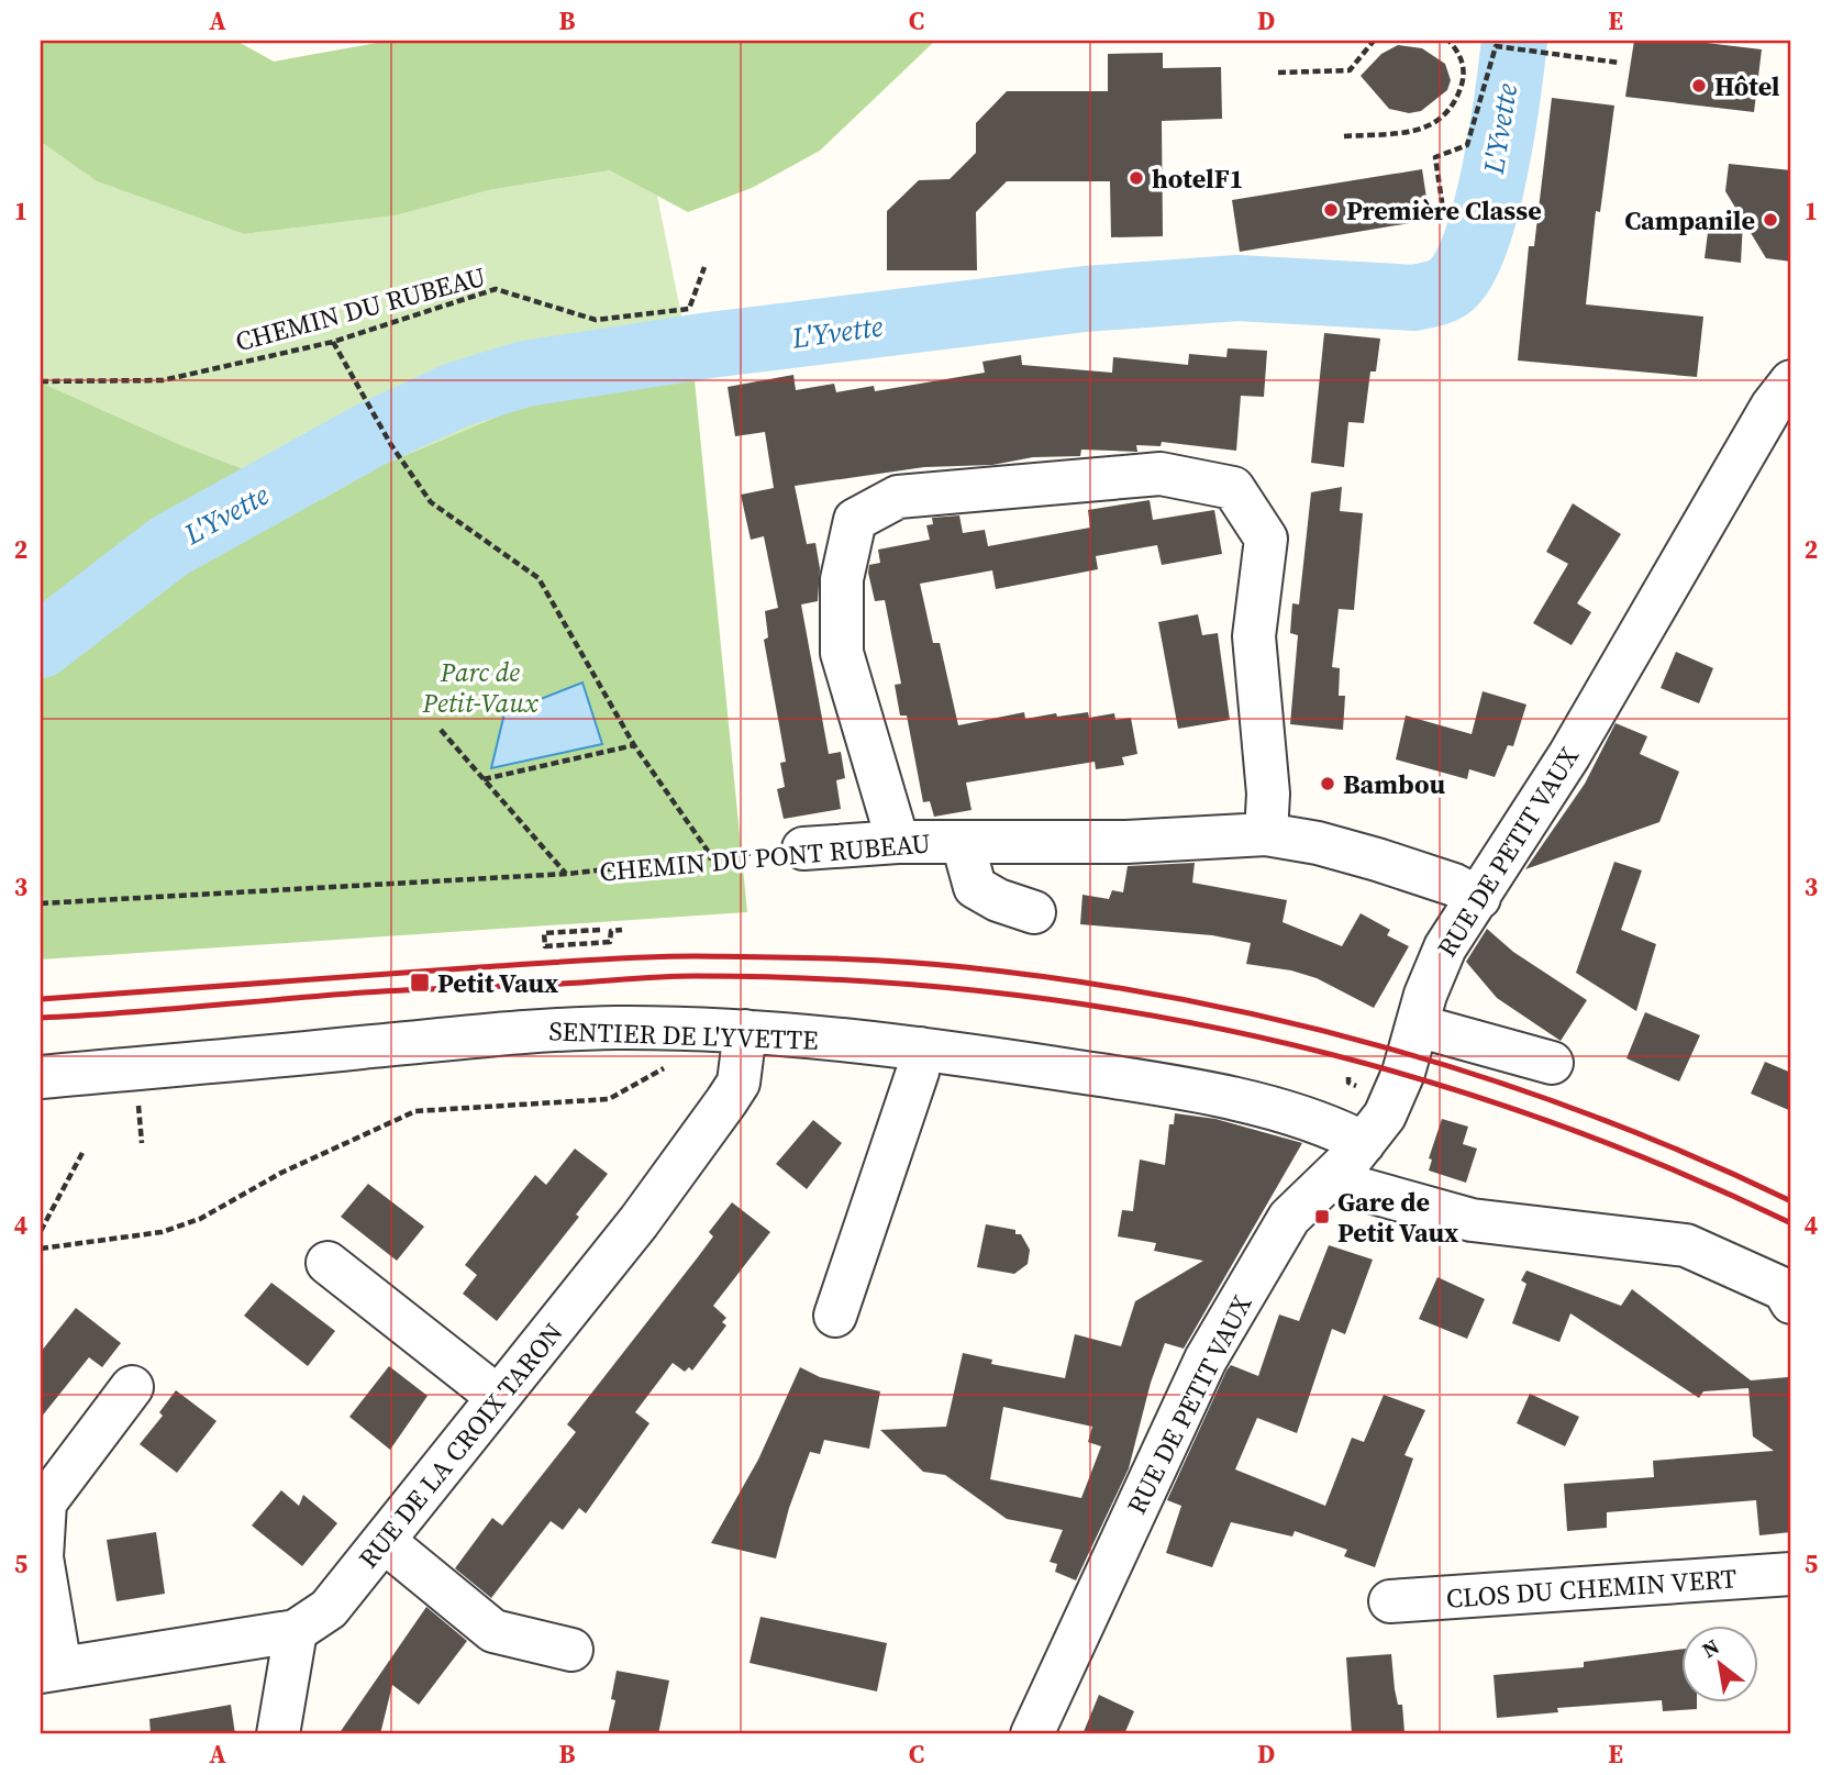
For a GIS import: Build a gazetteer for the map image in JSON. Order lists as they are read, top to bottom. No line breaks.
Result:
{"streets":{"street":["RUE DE PETIT VAUX","CHEMIN DU PONT RUBEAU","SENTIER DE L'YVETTE","RUE DE LA CROIX TARON","CLOS DU CHEMIN VERT"],"path":["CHEMIN DU RUBEAU"]},"crossings":[["RUE DE PETIT VAUX","CHEMIN DU PONT RUBEAU"],["RUE DE PETIT VAUX","SENTIER DE L'YVETTE"],["SENTIER DE L'YVETTE","RUE DE LA CROIX TARON"]],"water":["L'Yvette"],"parks":["Parc de Petit-Vaux"],"places":{"other":["Hôtel","hotelF1","Première Classe","Campanile","Bambou"],"transit":["Petit Vaux","Gare de Petit Vaux"]},"north":"top left","grid":{"columns":["A","B","C","D","E"],"rows":["1","2","3","4","5"]}}
